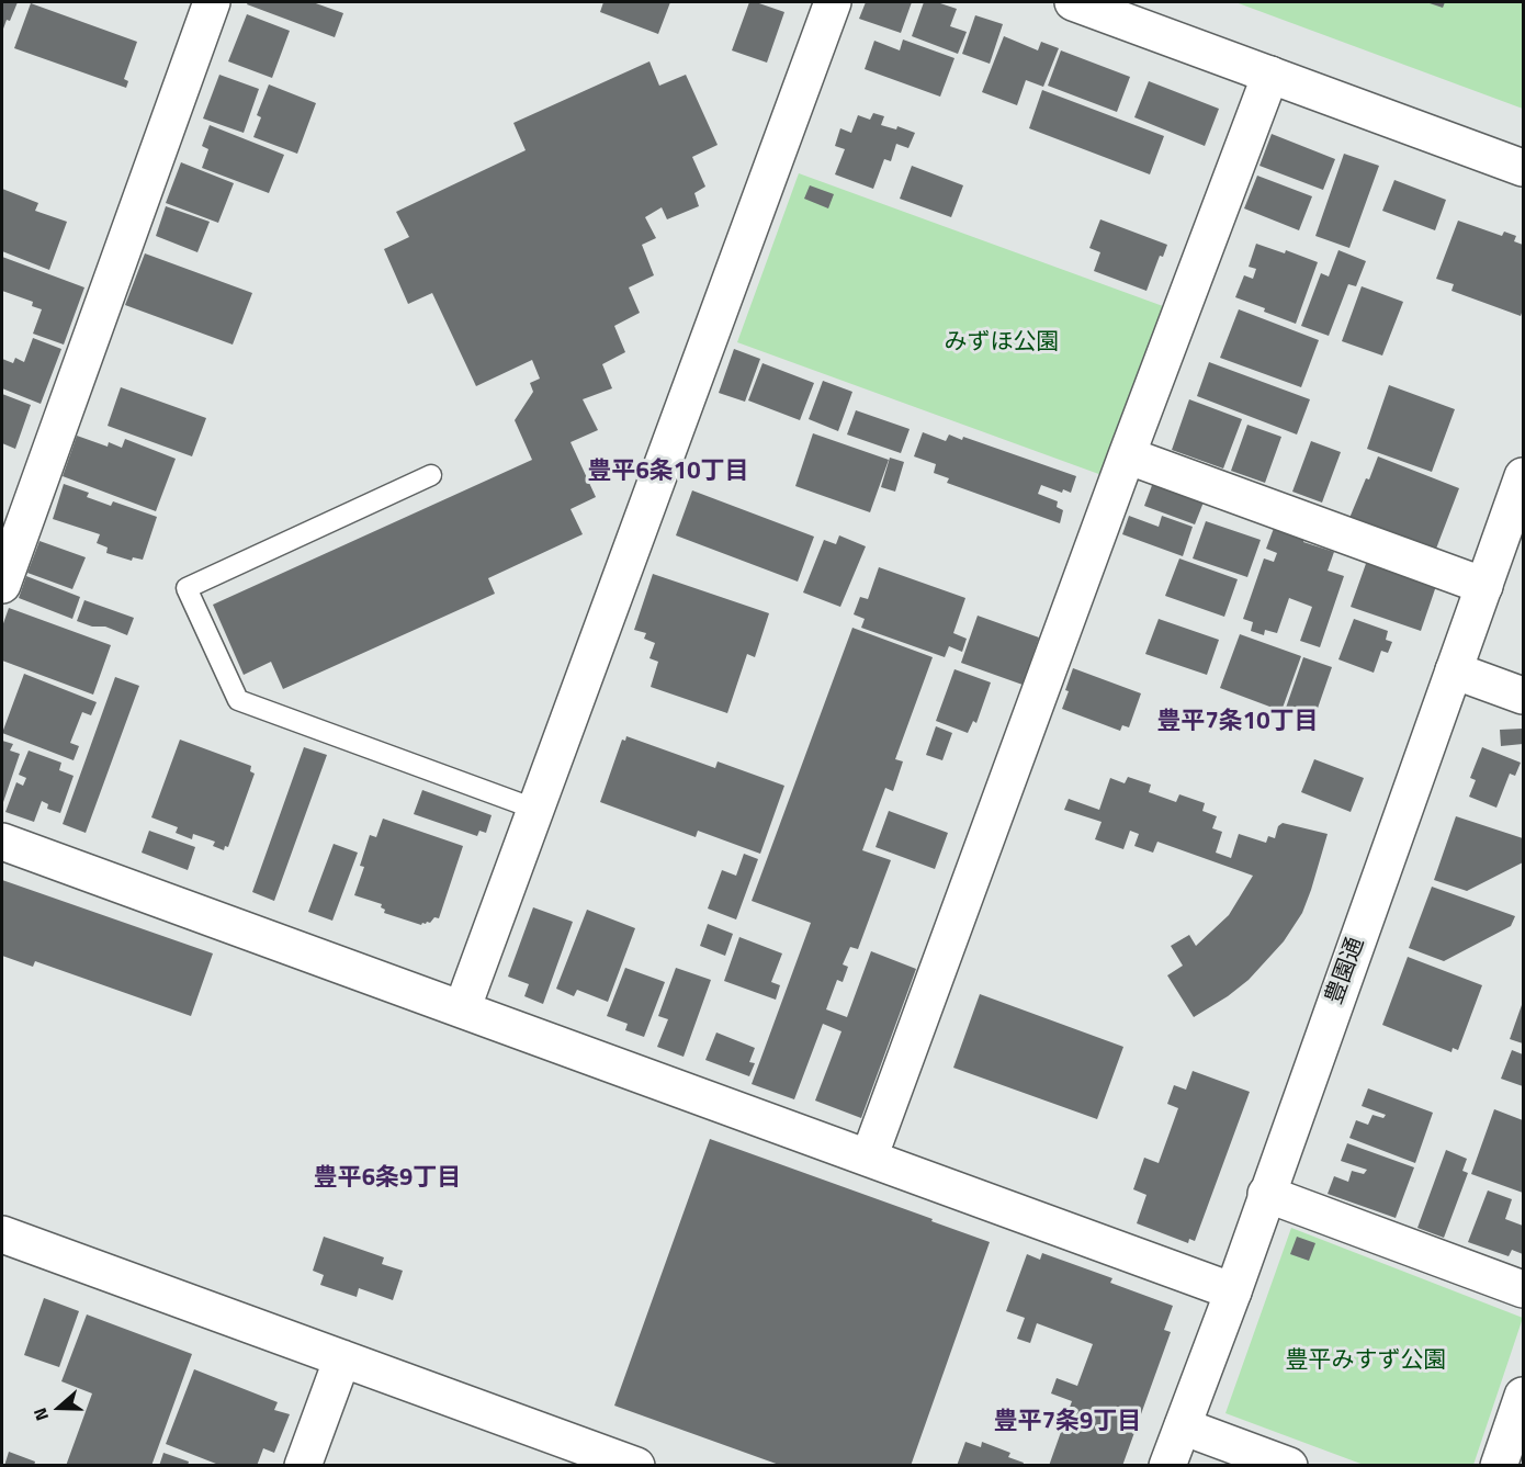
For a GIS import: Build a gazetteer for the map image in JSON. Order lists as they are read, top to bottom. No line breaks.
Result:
{"streets":{"street":["豊園通"]},"districts":["豊平6条10丁目","豊平7条10丁目","豊平6条9丁目","豊平7条9丁目"],"parks":["みずほ公園","豊平みすず公園"],"north":"left"}
